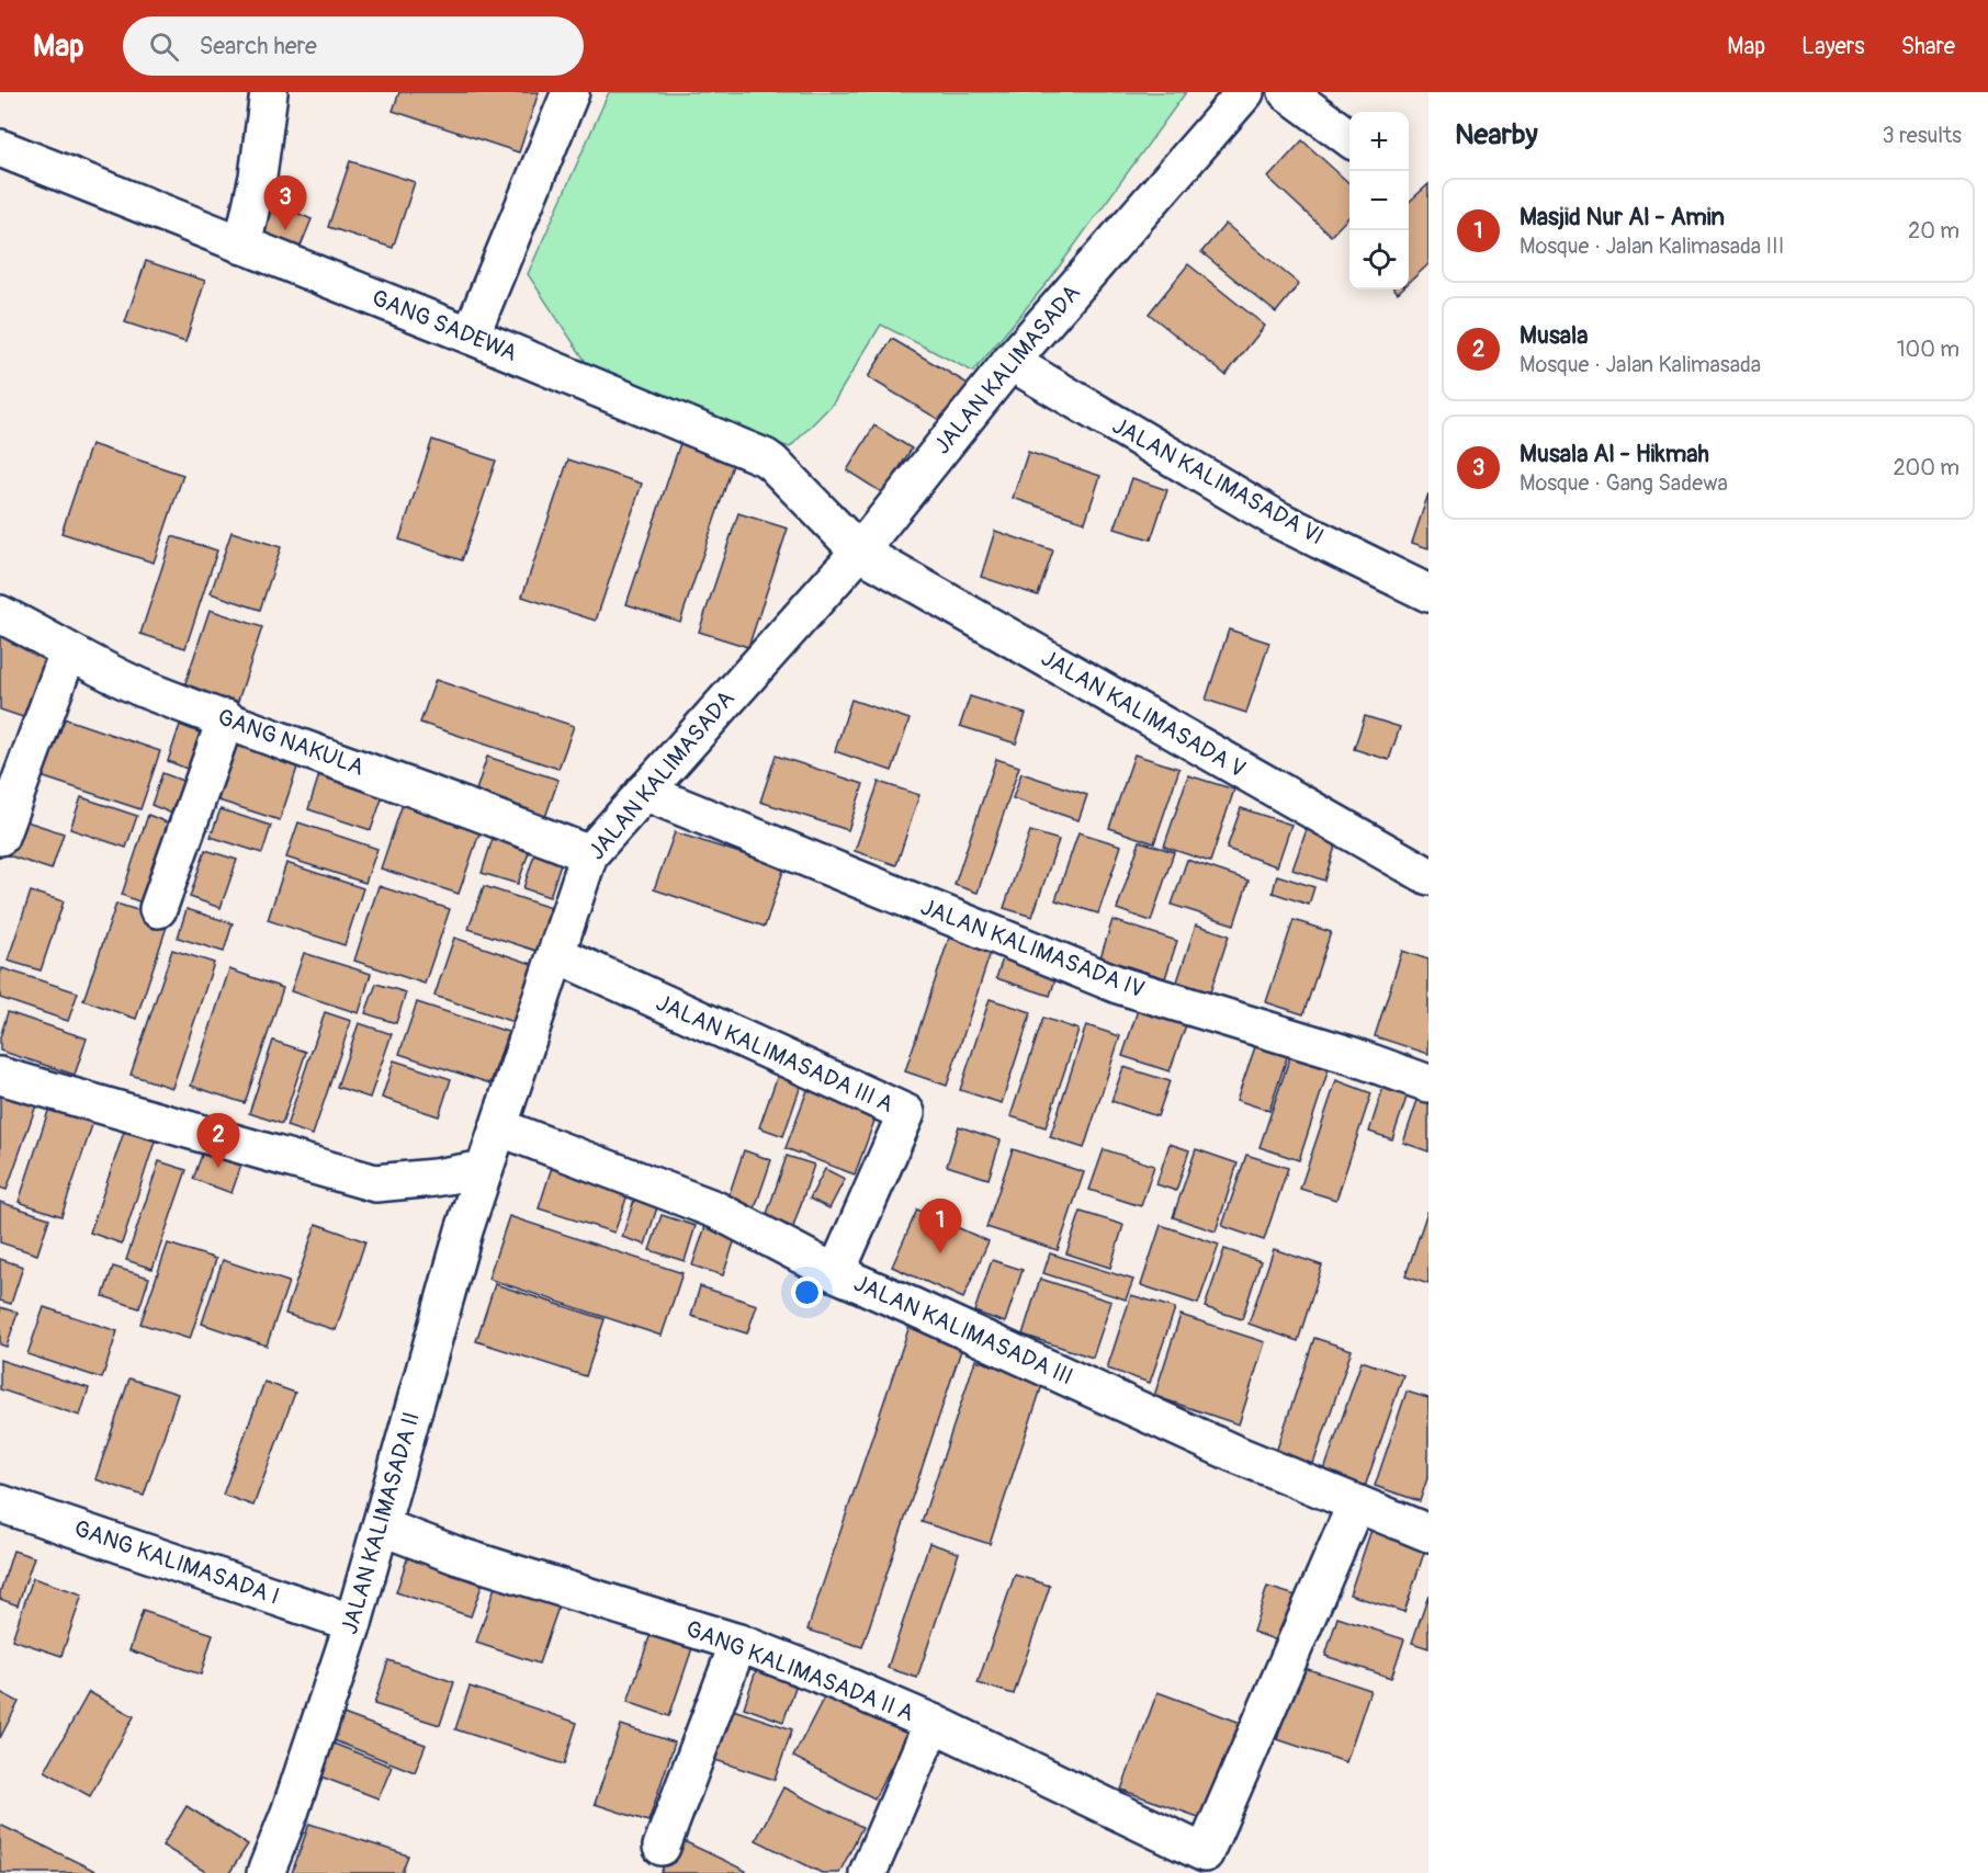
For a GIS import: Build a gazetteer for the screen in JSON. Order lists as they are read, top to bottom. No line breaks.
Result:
{"streets":{"street":["GANG SADEWA","JALAN KALIMASADA","JALAN KALIMASADA VI","JALAN KALIMASADA V","GANG NAKULA","JALAN KALIMASADA IV","JALAN KALIMASADA III A","JALAN KALIMASADA III","JALAN KALIMASADA II","GANG KALIMASADA I","GANG KALIMASADA II A"]},"crossings":[["GANG SADEWA","JALAN KALIMASADA"],["GANG SADEWA","JALAN KALIMASADA V"],["JALAN KALIMASADA","JALAN KALIMASADA VI"],["JALAN KALIMASADA","JALAN KALIMASADA V"],["JALAN KALIMASADA","GANG NAKULA"],["JALAN KALIMASADA","JALAN KALIMASADA IV"],["JALAN KALIMASADA","JALAN KALIMASADA III A"],["JALAN KALIMASADA","JALAN KALIMASADA III"],["JALAN KALIMASADA","JALAN KALIMASADA II"],["JALAN KALIMASADA III A","JALAN KALIMASADA III"],["JALAN KALIMASADA III","GANG KALIMASADA II A"],["JALAN KALIMASADA II","GANG KALIMASADA I"],["JALAN KALIMASADA II","GANG KALIMASADA II A"]],"page":{"header":"Map","search":"Search here","nav":["Map","Layers","Share"],"heading":["Nearby","3 results"],"map_buttons":["+","−"],"pins":["3","2","1"],"list":[{"mark":"1","name":"Masjid Nur Al - Amin","note":"Mosque · Jalan Kalimasada III","value":"20 m"},{"mark":"2","name":"Musala","note":"Mosque · Jalan Kalimasada","value":"100 m"},{"mark":"3","name":"Musala Al - Hikmah","note":"Mosque · Gang Sadewa","value":"200 m"}]}}
